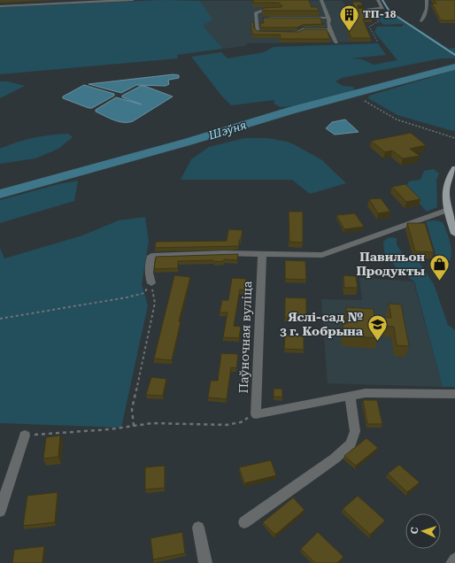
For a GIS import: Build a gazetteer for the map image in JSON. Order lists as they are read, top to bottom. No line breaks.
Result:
{"streets":{"street":["Паўночная вуліца"]},"water":["Шэўня"],"places":{"building":["ТП-18"],"shop":["Павильон Продукты"],"school or university":["Яслі-сад № 3 г. Кобрына"]},"north":"left"}
